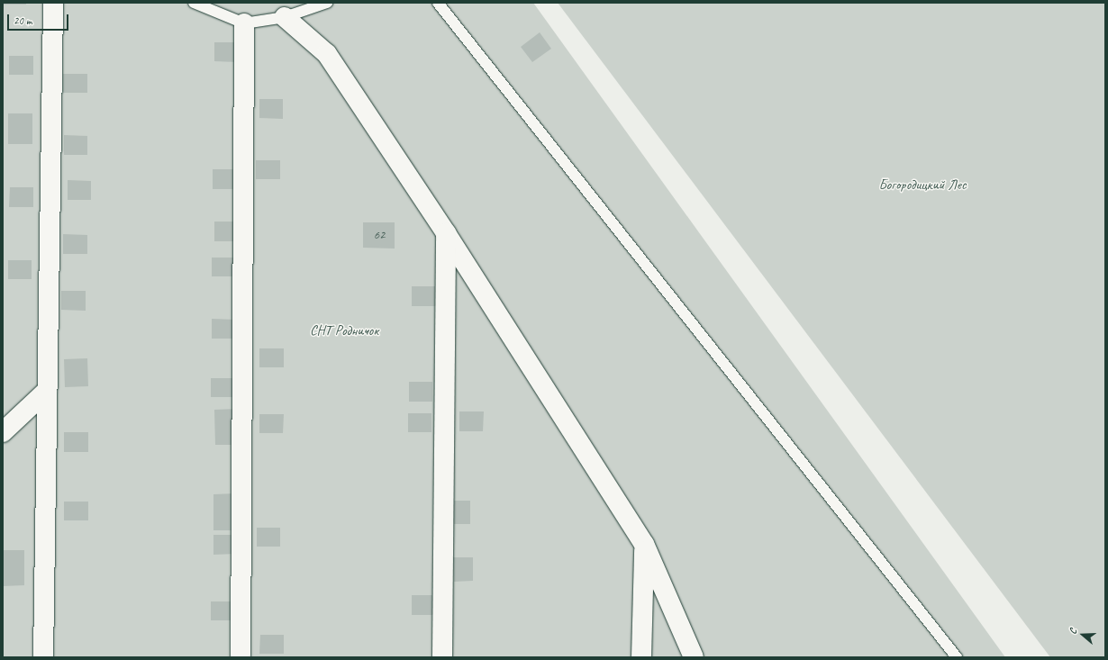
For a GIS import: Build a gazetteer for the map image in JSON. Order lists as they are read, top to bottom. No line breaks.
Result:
{"parks":["Богородицкий Лес","СНТ Родничок"],"house_numbers":["62"],"scale_bar":"20 m","north":"left"}
